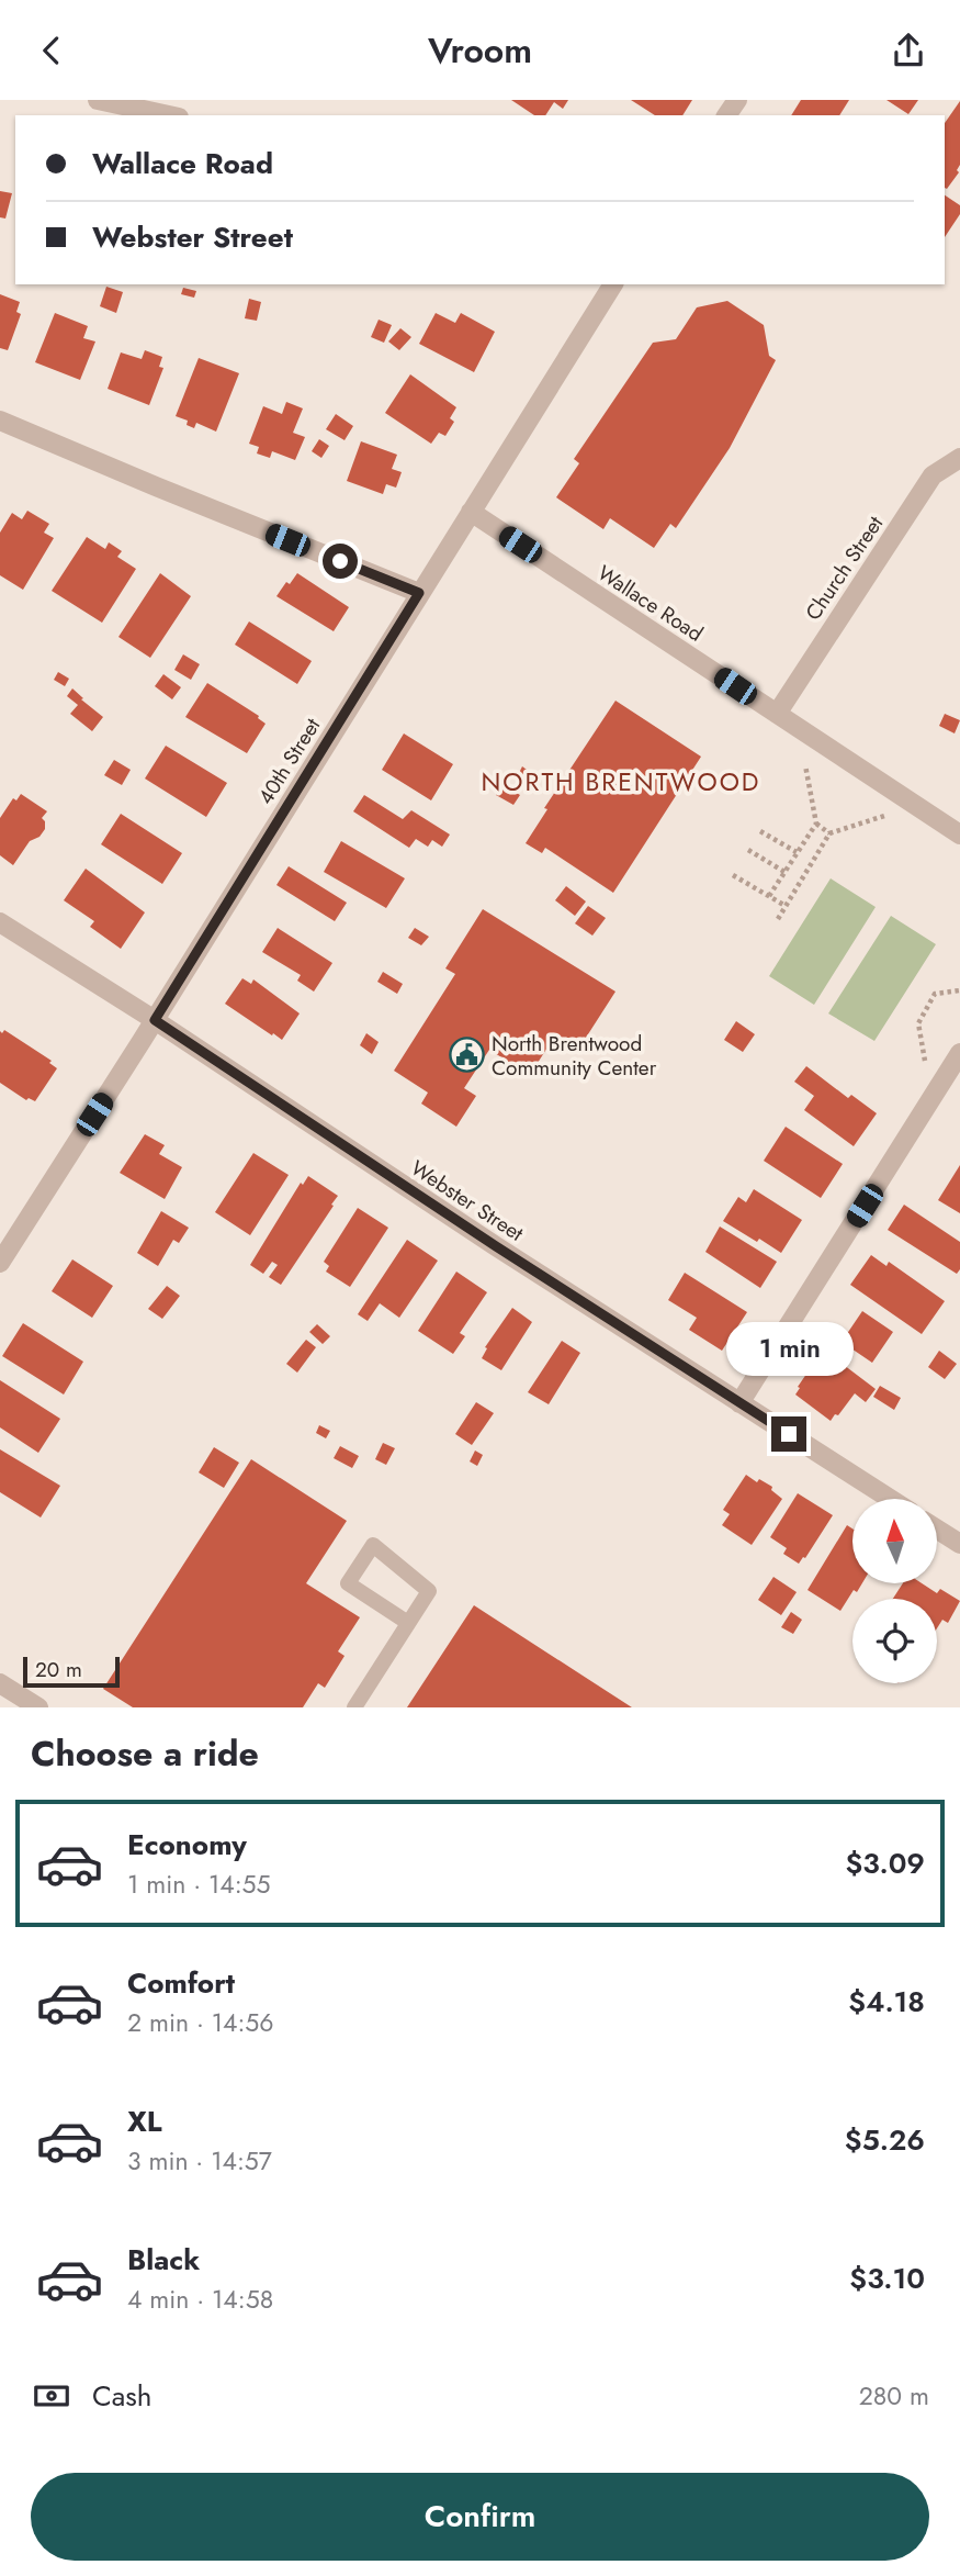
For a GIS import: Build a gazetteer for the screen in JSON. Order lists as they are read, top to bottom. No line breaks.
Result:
{"streets":{"street":["Church Street","Wallace Road","40th Street","Webster Street"]},"crossings":[["Church Street","Wallace Road"],["Wallace Road","40th Street"],["40th Street","Webster Street"]],"districts":["NORTH BRENTWOOD"],"places":{"public building":["North Brentwood Community Center"]},"scale_bar":"20 m","north":"top","page":{"header":"Vroom","banner":["Wallace Road","Webster Street"],"bubble":"1 min","scale":"20 m","heading":"Choose a ride","list":[{"name":"Economy","note":"1 min · 14:55","value":"$3.09"},{"name":"Comfort","note":"2 min · 14:56","value":"$4.18"},{"name":"XL","note":"3 min · 14:57","value":"$5.26"},{"name":"Black","note":"4 min · 14:58","value":"$3.10"}],"pay":["Cash","280 m"],"buttons":"Confirm"}}
